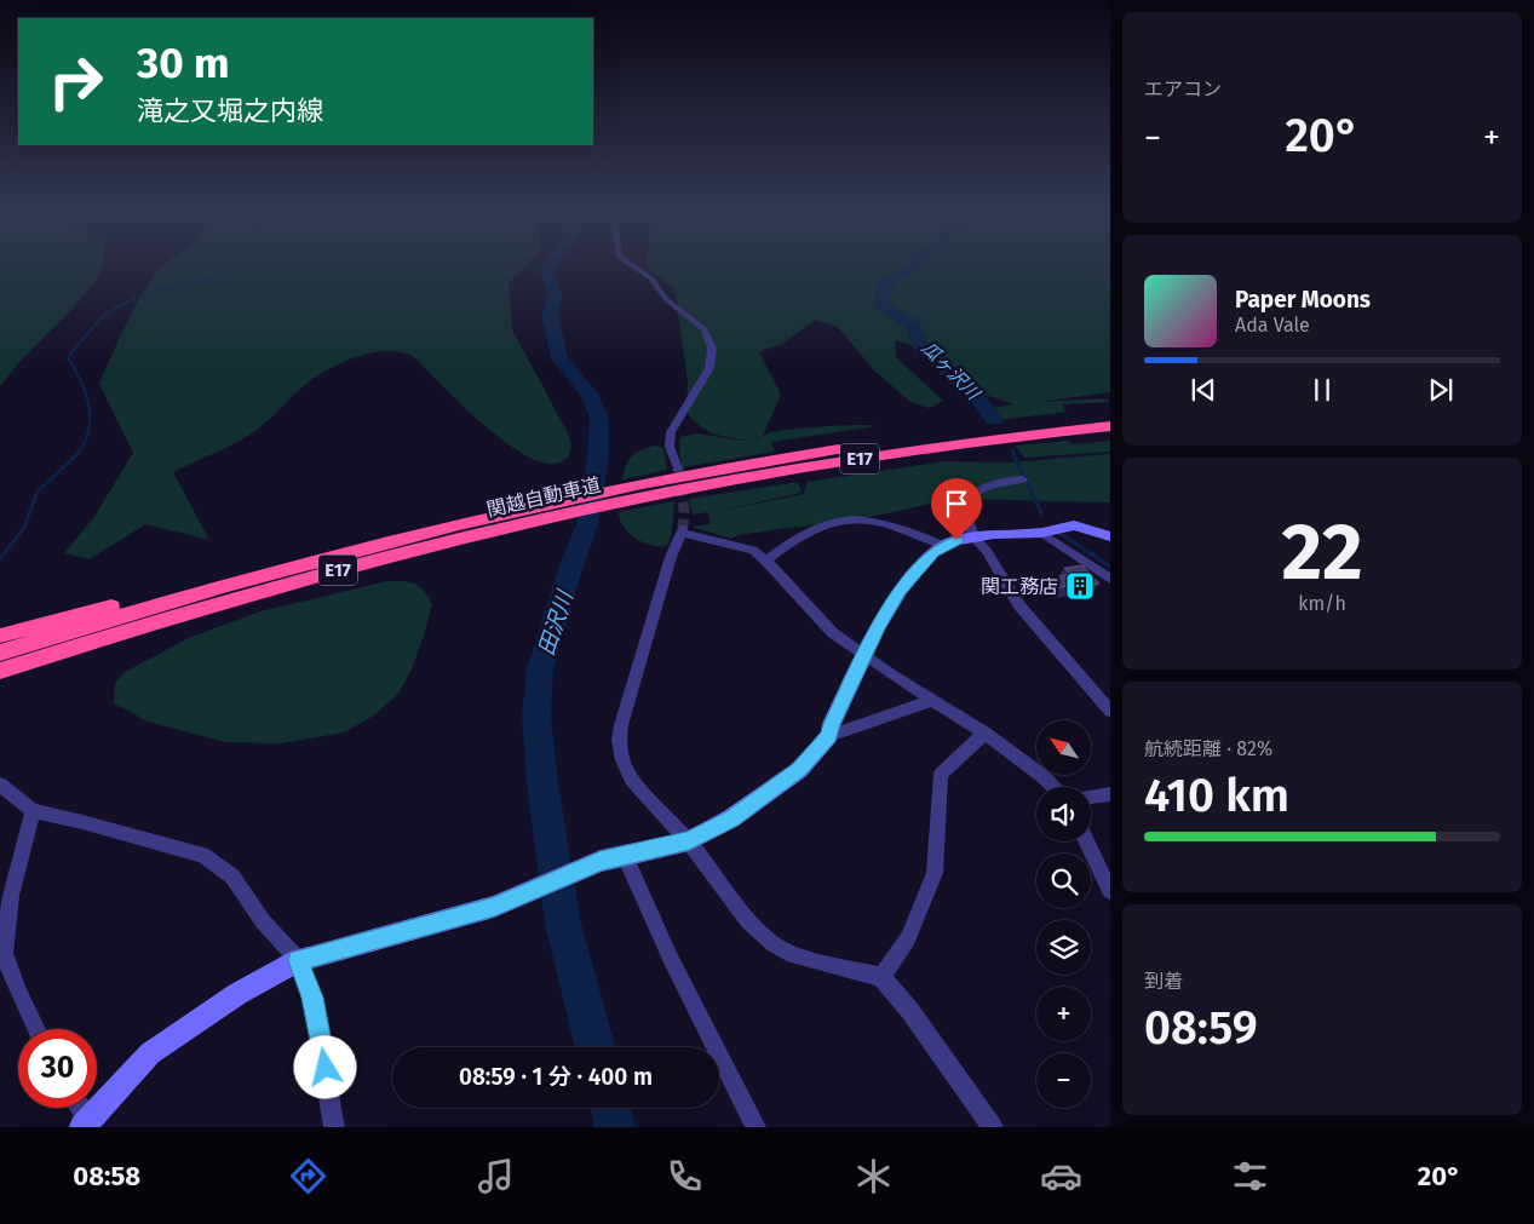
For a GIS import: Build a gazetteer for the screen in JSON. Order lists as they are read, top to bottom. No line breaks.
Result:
{"streets":{"highway":["E17","関越自動車道"]},"water":["瓜ヶ沢川","田沢川"],"places":{"building":["関工務店"]},"north":"top left","page":{"tile":["エアコン",["22","km/h"],["航続距離 · 82%","410 km"],["到着","08:59"]],"turn":["30 m","滝之又堀之内線"],"heat":["−","20°","+"],"song":["Paper Moons","Ada Vale"],"map_buttons":["+","−"],"limit":"30","trip":"08:59 · 1 分 · 400 m","tabs":["08:58","20°"]}}
